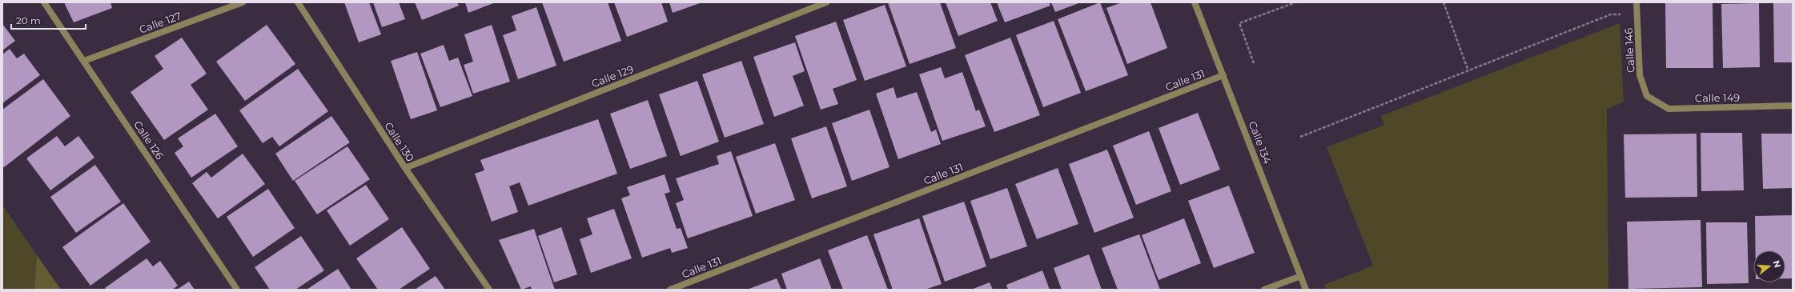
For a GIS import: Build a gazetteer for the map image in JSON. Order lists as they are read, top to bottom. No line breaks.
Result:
{"streets":{"street":["Calle 127","Calle 146","Calle 129","Calle 131","Calle 149","Calle 126","Calle 130","Calle 134"]},"crossings":[["Calle 127","Calle 126"],["Calle 146","Calle 149"],["Calle 129","Calle 130"],["Calle 131","Calle 134"]],"scale_bar":"20 m","north":"right"}
